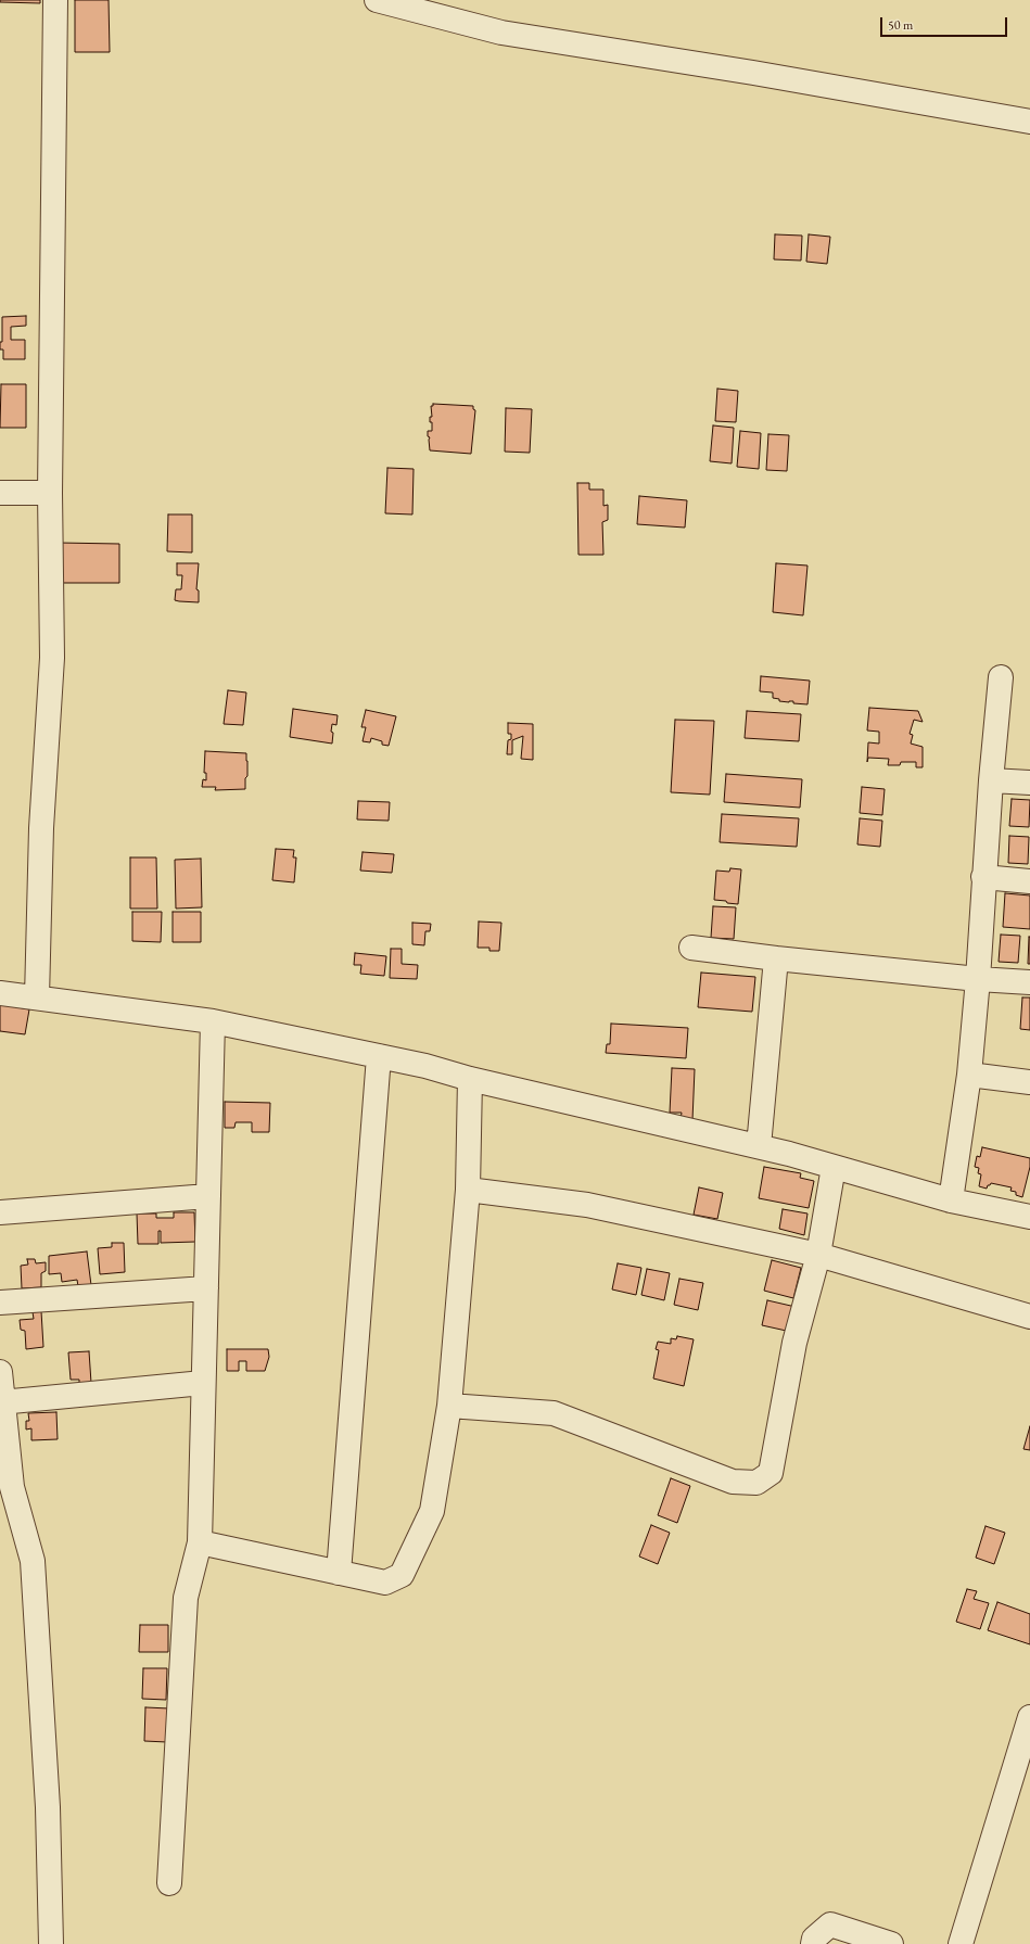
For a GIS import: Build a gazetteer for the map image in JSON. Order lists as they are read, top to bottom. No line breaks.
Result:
{"scale_bar":"50 m"}
